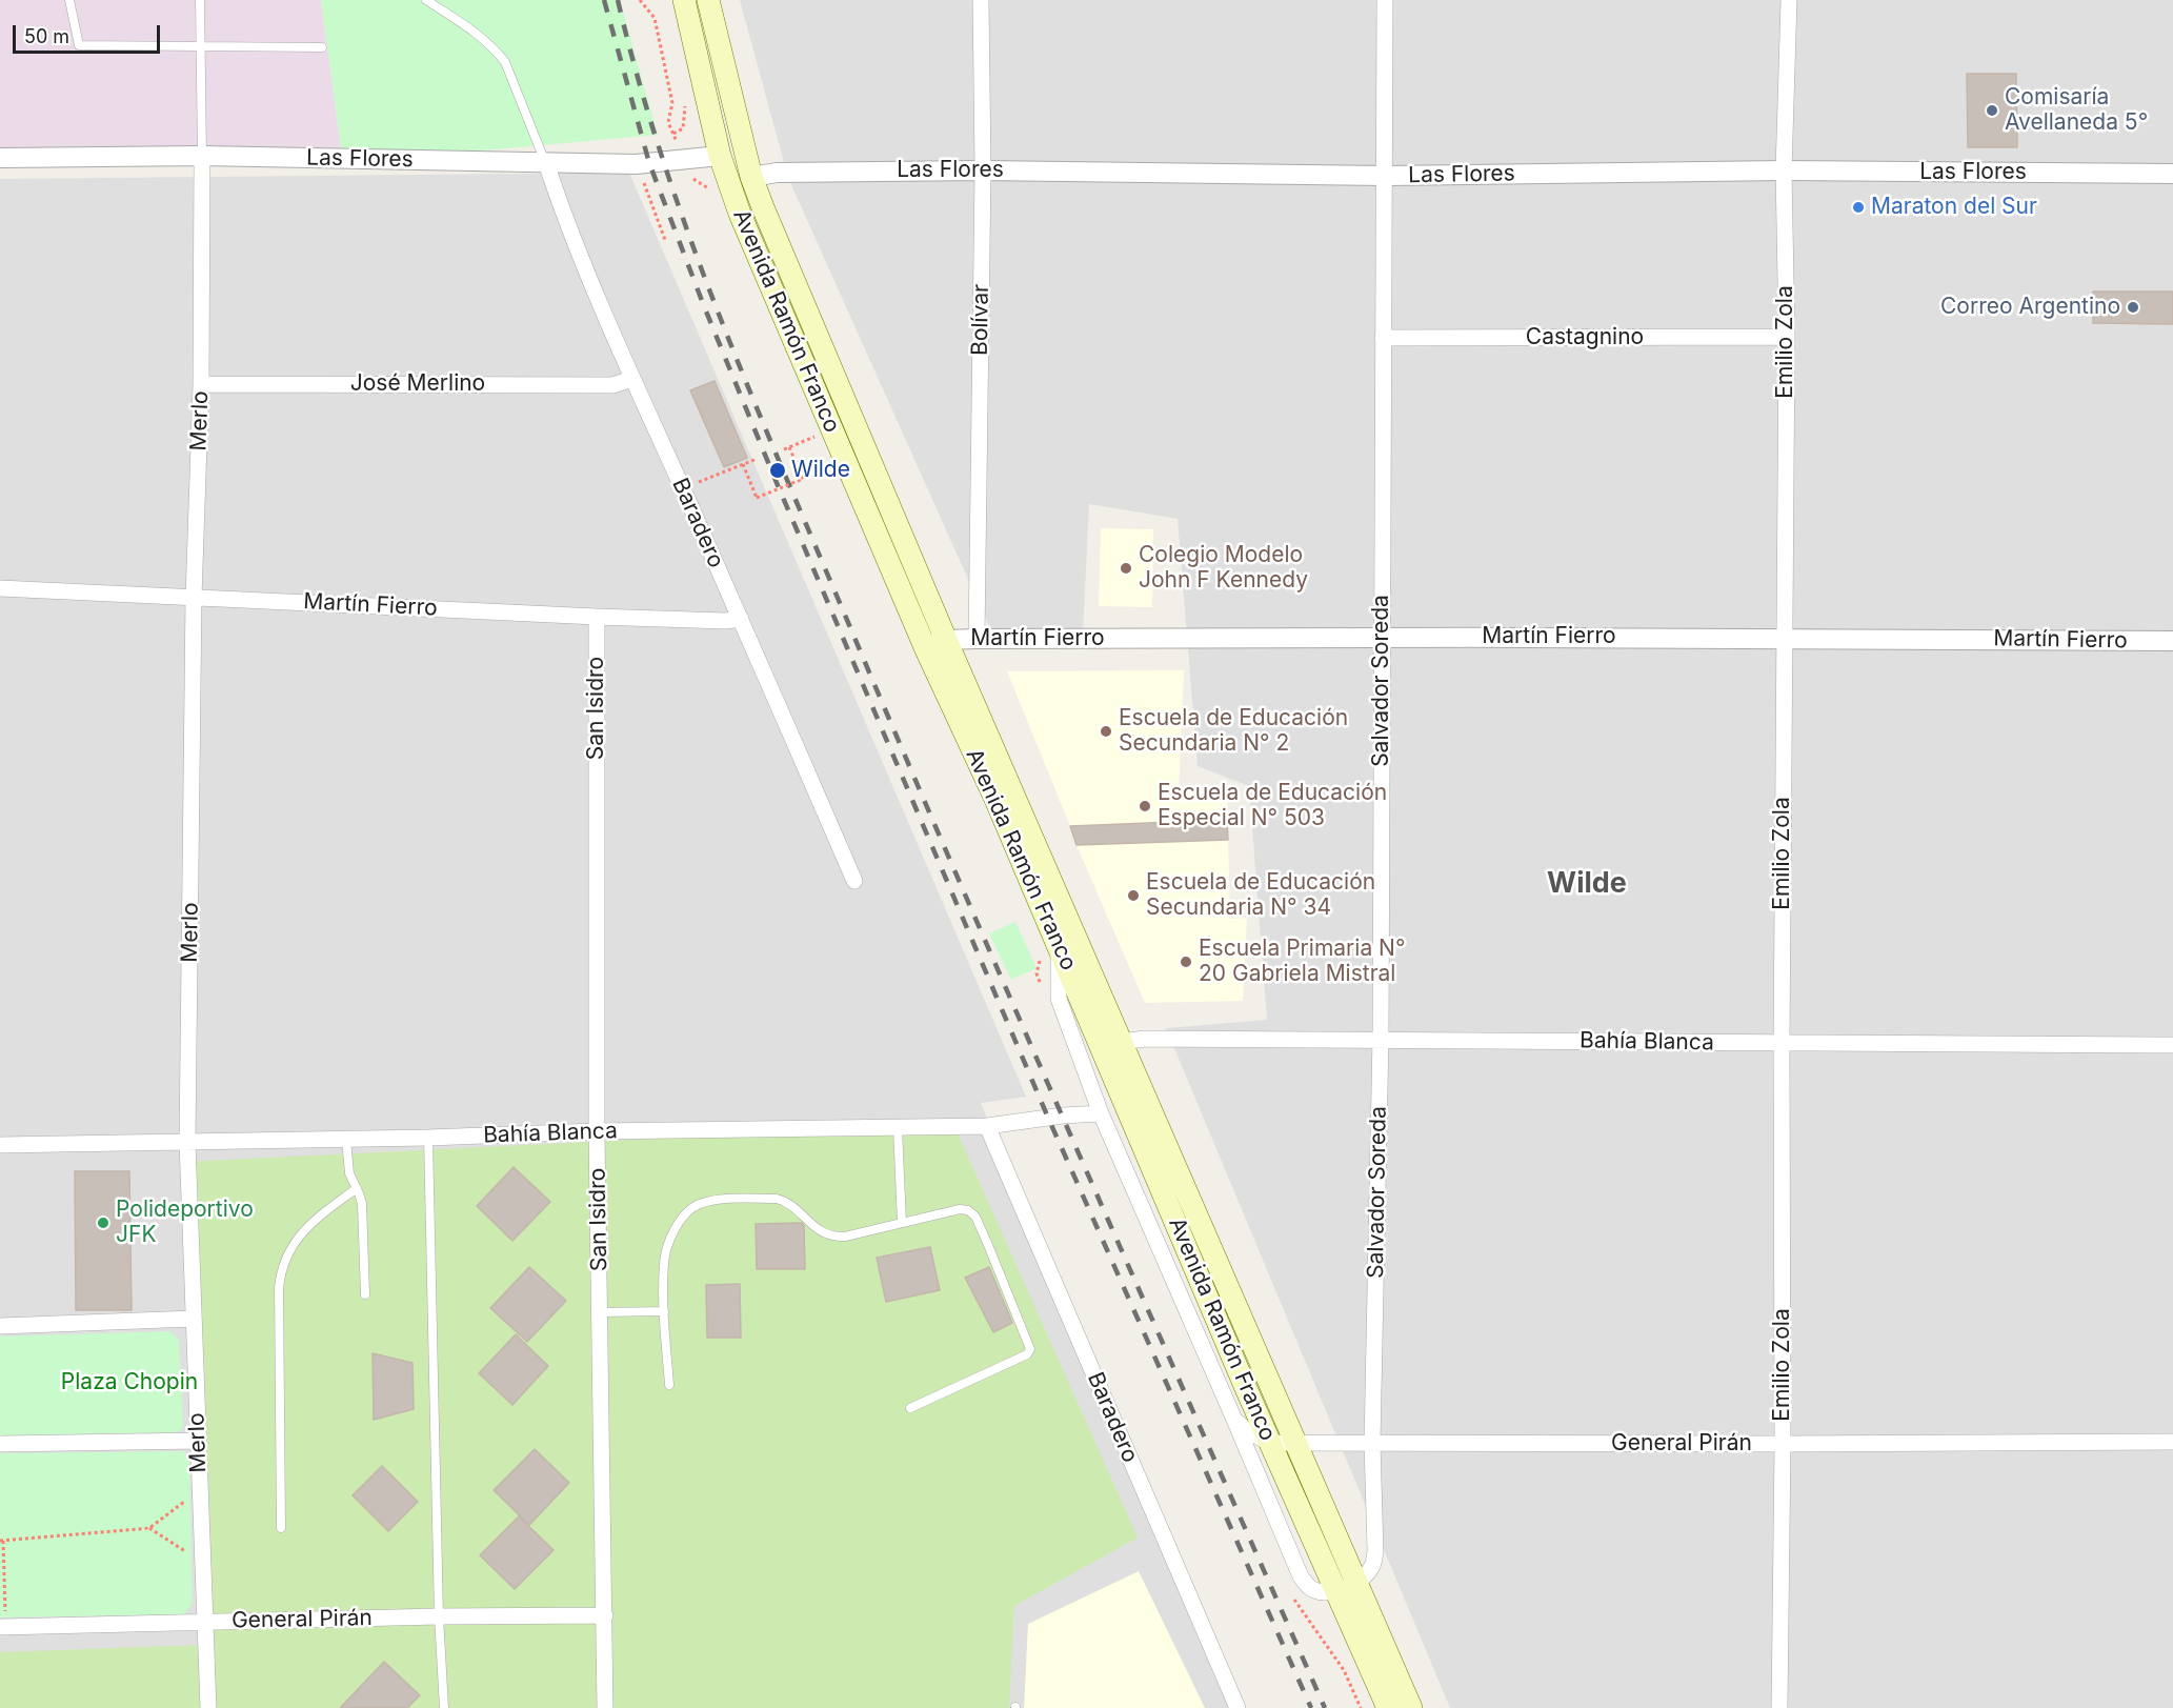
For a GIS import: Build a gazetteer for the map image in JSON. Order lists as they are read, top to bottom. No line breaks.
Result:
{"streets":{"main road":["Avenida Ramón Franco"],"street":["Las Flores","Bolívar","Castagnino","Emilio Zola","José Merlino","Merlo","Baradero","Martín Fierro","Salvador Soreda","San Isidro","Bahía Blanca","General Pirán"]},"crossings":[["Las Flores","Bolívar"],["Las Flores","Avenida Ramón Franco"],["Las Flores","Emilio Zola"],["Las Flores","Merlo"],["Las Flores","Baradero"],["Las Flores","Salvador Soreda"],["Bolívar","Martín Fierro"],["Avenida Ramón Franco","Martín Fierro"],["Avenida Ramón Franco","Salvador Soreda"],["Avenida Ramón Franco","Bahía Blanca"],["Avenida Ramón Franco","General Pirán"],["Castagnino","Emilio Zola"],["Castagnino","Salvador Soreda"],["Emilio Zola","Martín Fierro"],["Emilio Zola","Bahía Blanca"],["Emilio Zola","General Pirán"],["José Merlino","Merlo"],["José Merlino","Baradero"],["Merlo","Martín Fierro"],["Merlo","Bahía Blanca"],["Merlo","General Pirán"],["Baradero","Martín Fierro"],["Baradero","Bahía Blanca"],["Martín Fierro","Salvador Soreda"],["Martín Fierro","San Isidro"],["Salvador Soreda","Bahía Blanca"],["Salvador Soreda","General Pirán"],["San Isidro","Bahía Blanca"],["San Isidro","General Pirán"]],"districts":["Wilde"],"parks":["Plaza Chopin"],"places":["Comisaría Avellaneda 5°","Maraton del Sur","Correo Argentino","Wilde","Colegio Modelo John F Kennedy","Escuela de Educación Secundaria N° 2","Escuela de Educación Especial N° 503","Escuela de Educación Secundaria N° 34","Escuela Primaria N° 20 Gabriela Mistral","Polideportivo JFK"],"scale_bar":"50 m"}
